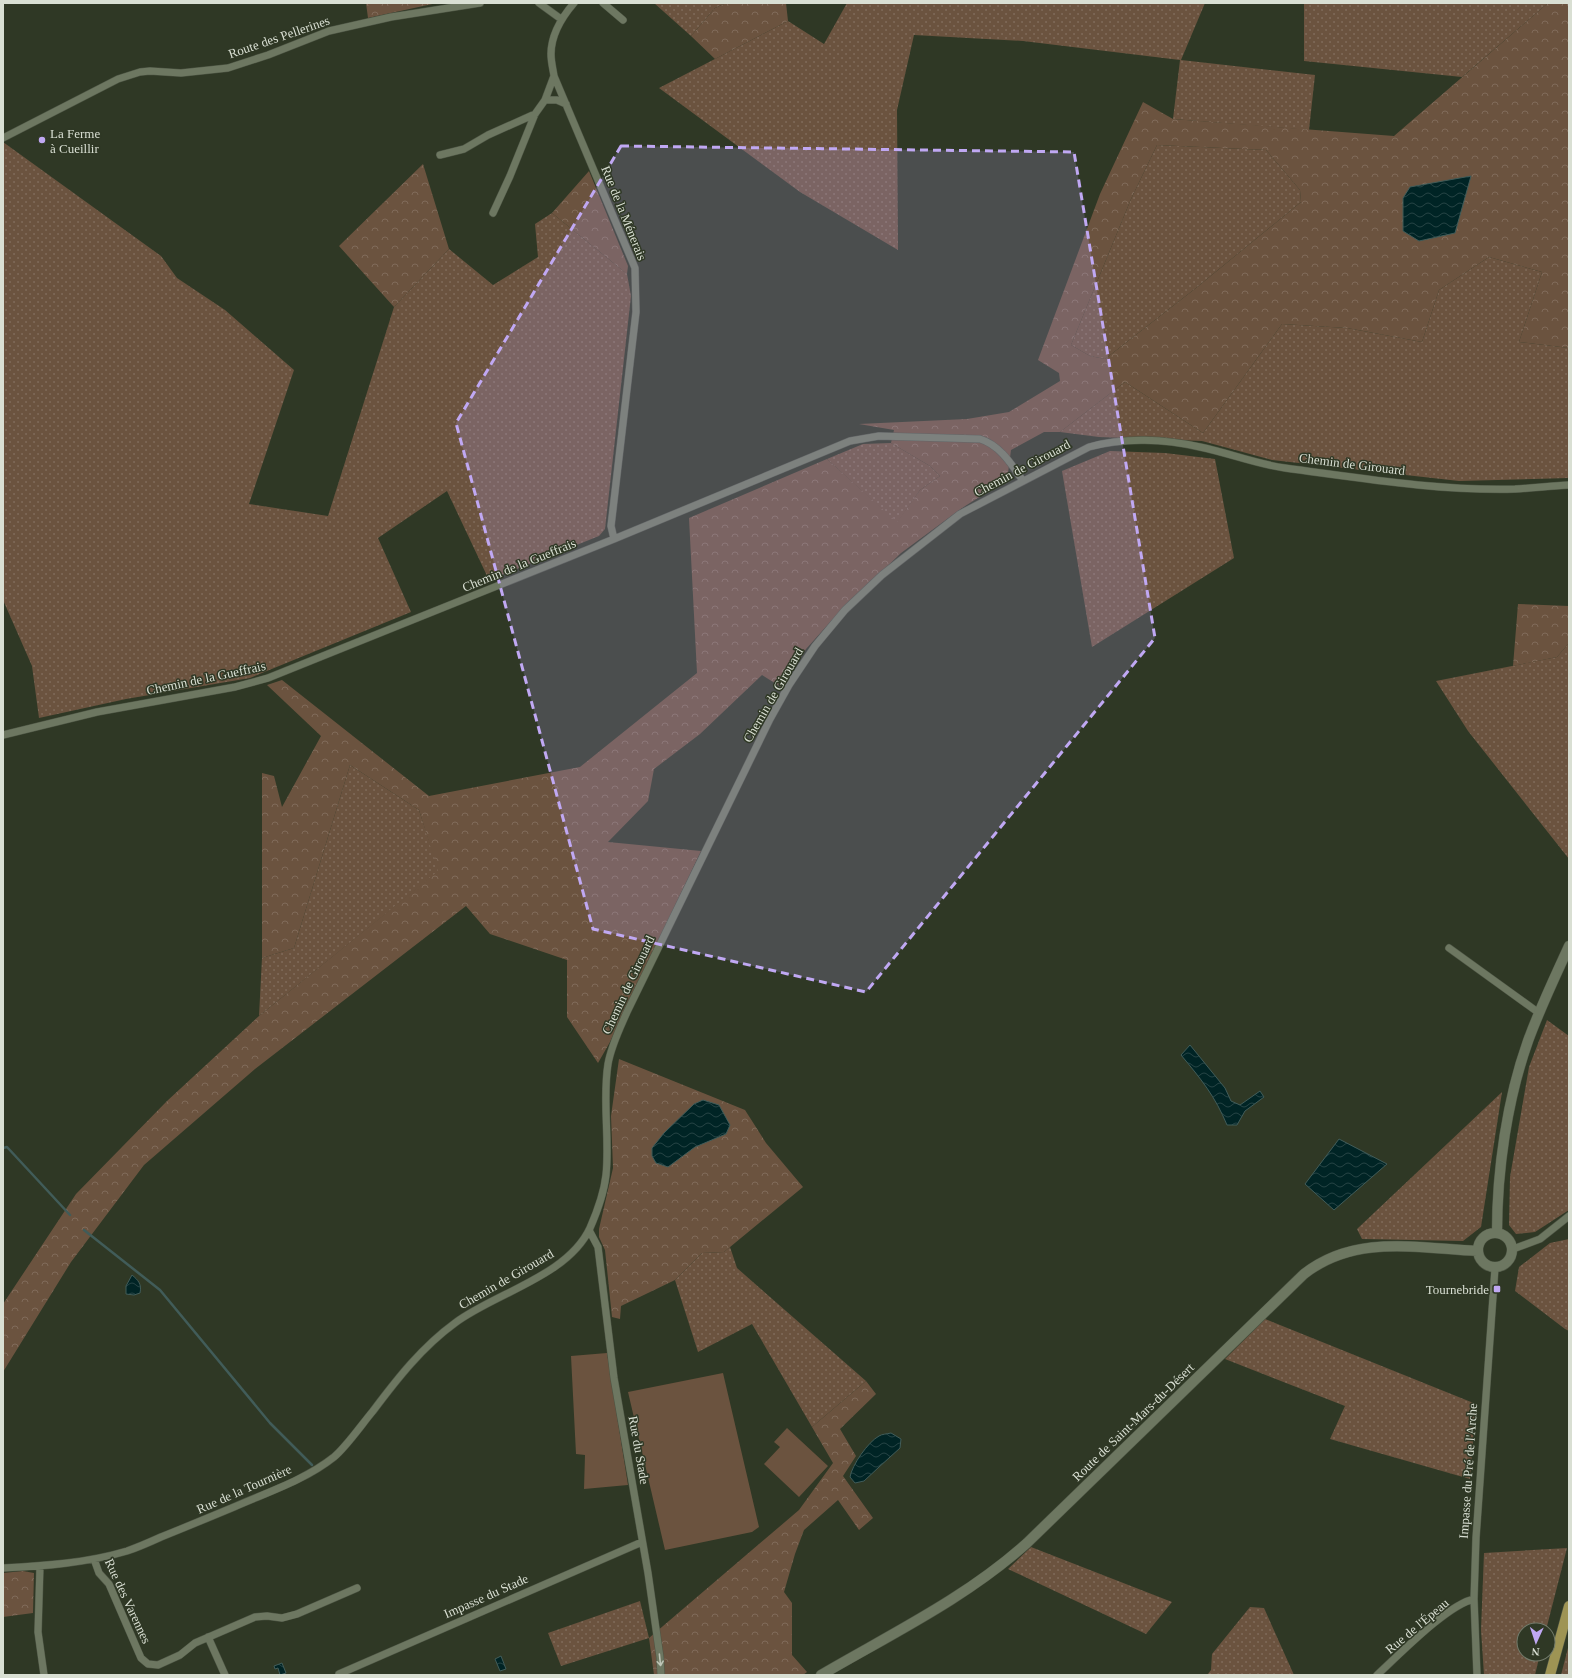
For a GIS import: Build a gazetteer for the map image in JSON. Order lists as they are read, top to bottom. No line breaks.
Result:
{"streets":{"main road":["Route de Saint-Mars-du-Désert"],"street":["Route des Pellerines","Rue de la Ménerais","Chemin de Girouard","Chemin de la Gueffrais","Rue du Stade","Impasse du Pré de l'Arche","Rue de la Tournière","Impasse du Stade","Rue des Varennes","Rue de l'Épeau"]},"crossings":[["Rue de la Ménerais","Chemin de la Gueffrais"],["Chemin de Girouard","Chemin de la Gueffrais"],["Chemin de Girouard","Rue du Stade"],["Chemin de Girouard","Rue de la Tournière"],["Route de Saint-Mars-du-Désert","Impasse du Pré de l'Arche"],["Rue du Stade","Impasse du Stade"],["Impasse du Pré de l'Arche","Rue de l'Épeau"],["Rue de la Tournière","Rue des Varennes"]],"places":{"other":["La Ferme à Cueillir"],"transit":["Tournebride"]},"north":"bottom"}
